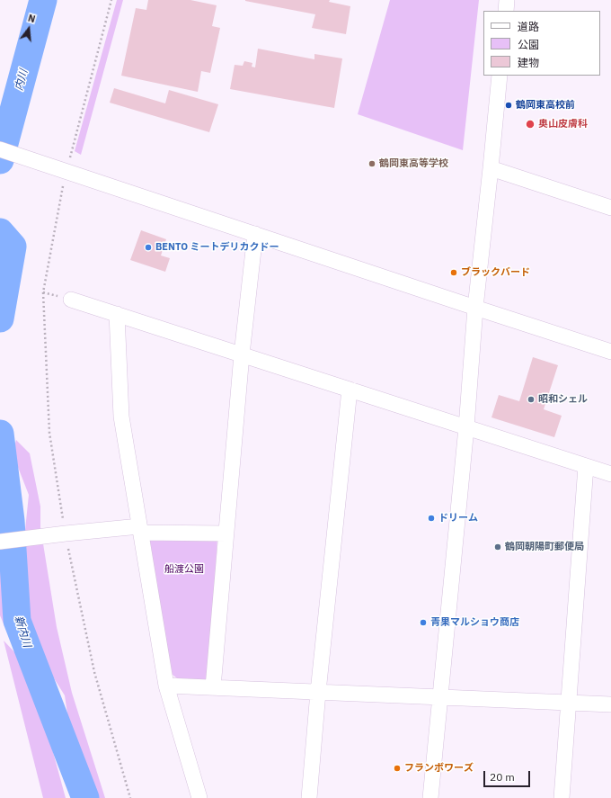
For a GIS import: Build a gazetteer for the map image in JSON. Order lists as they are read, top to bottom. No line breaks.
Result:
{"water":["内川","新内川"],"parks":["船渡公園"],"places":["鶴岡東高校前","奥山皮膚科","鶴岡東高等学校","BENTO ミートデリカクドー","ブラックバード","昭和シェル","ドリーム","鶴岡朝陽町郵便局","青果マルショウ商店","フランボワーズ"],"legend":["道路","公園","建物"],"scale_bar":"20 m","north":"top"}
